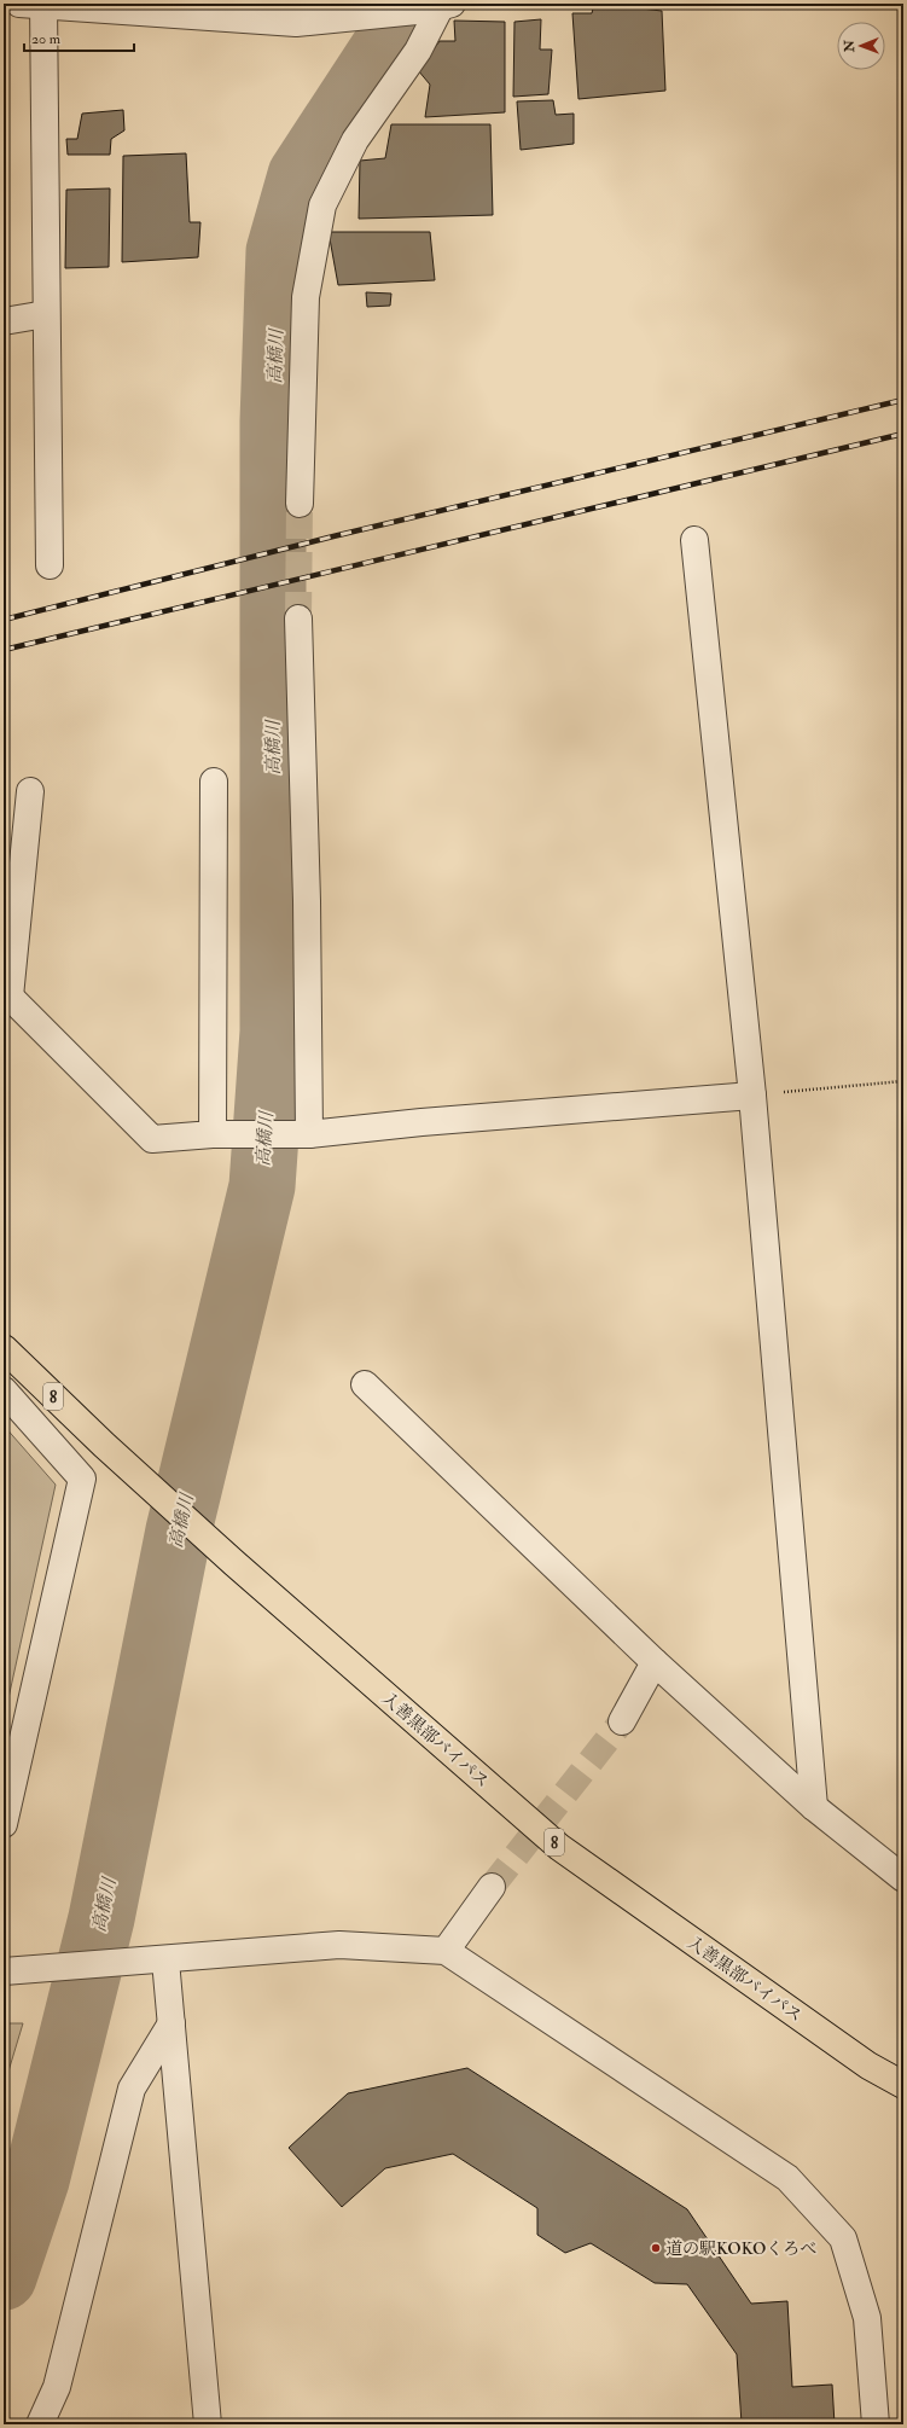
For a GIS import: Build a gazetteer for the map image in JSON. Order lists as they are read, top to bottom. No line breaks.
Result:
{"streets":{"highway":["8","入善黒部バイパス"]},"water":["高橋川"],"places":["道の駅KOKOくろべ"],"scale_bar":"20 m","north":"left"}
